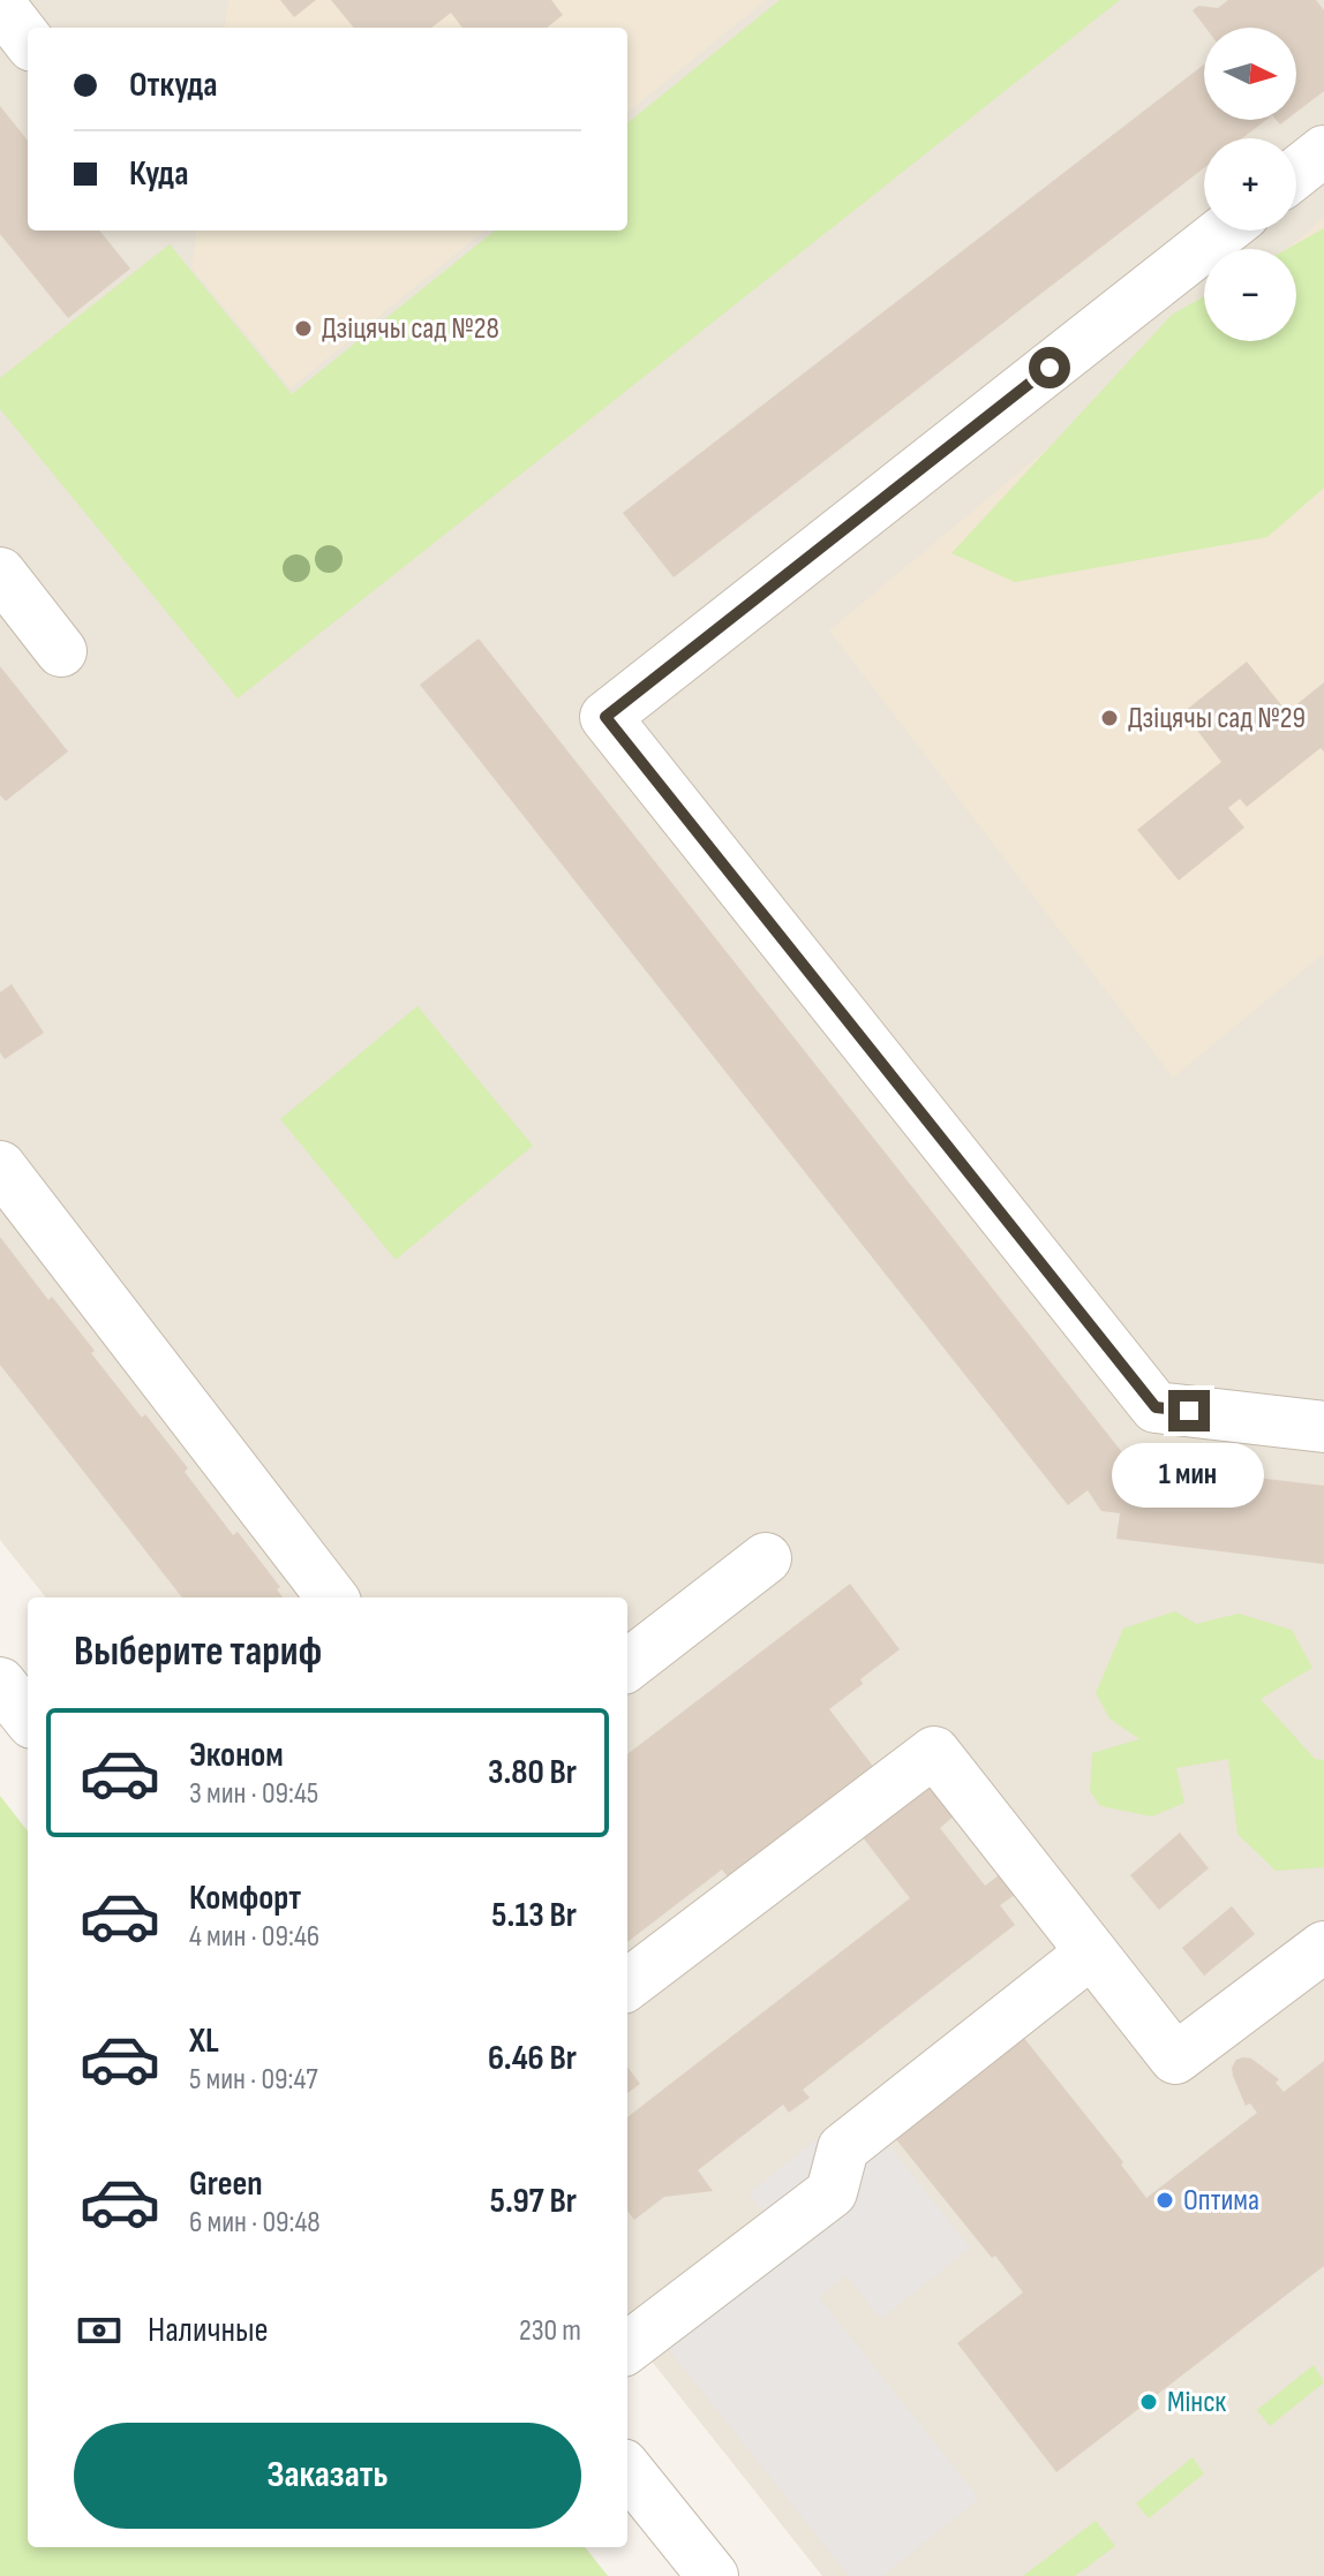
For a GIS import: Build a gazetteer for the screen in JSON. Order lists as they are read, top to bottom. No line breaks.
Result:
{"places":["Дзіцячы сад №28","Дзіцячы сад №29","Оптима","Мінск"],"north":"right","page":{"map_buttons":["+","−"],"banner":["Откуда","Куда"],"bubble":"1 мин","heading":"Выберите тариф","list":[{"name":"Эконом","note":"3 мин · 09:45","value":"3.80 Br"},{"name":"Комфорт","note":"4 мин · 09:46","value":"5.13 Br"},{"name":"XL","note":"5 мин · 09:47","value":"6.46 Br"},{"name":"Green","note":"6 мин · 09:48","value":"5.97 Br"}],"pay":["Наличные","230 m"],"buttons":"Заказать"}}
